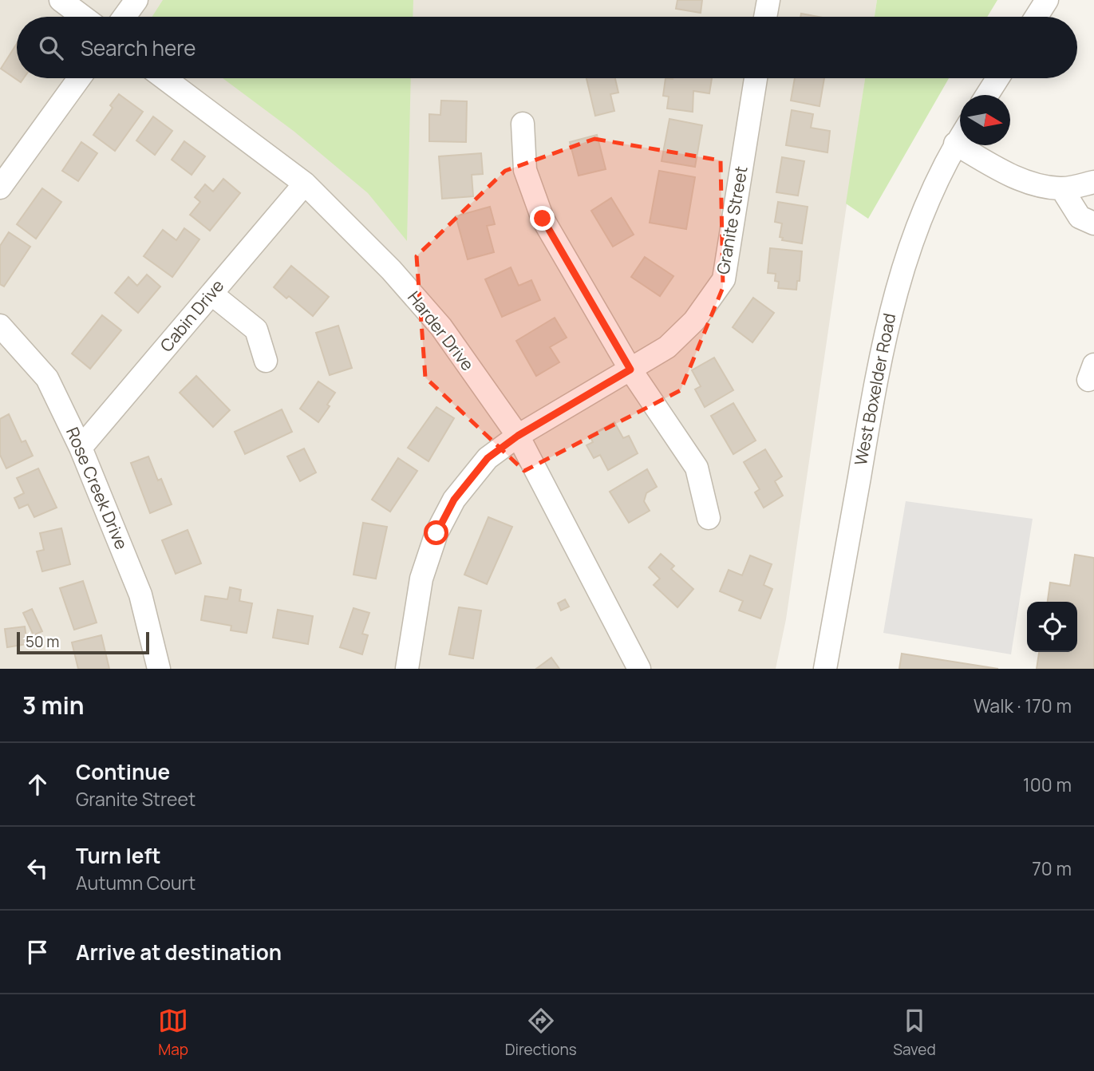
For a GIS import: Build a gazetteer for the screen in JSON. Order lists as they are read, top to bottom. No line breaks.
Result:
{"streets":{"street":["Granite Street","Cabin Drive","Harder Drive","West Boxelder Road","Rose Creek Drive"]},"crossings":[["Granite Street","Harder Drive"],["Cabin Drive","Harder Drive"],["Cabin Drive","Rose Creek Drive"]],"scale_bar":"50 m","north":"right","page":{"search":"Search here","scale":"50 m","heading":["3 min","Walk · 170 m"],"list":[["Continue","Granite Street","100 m"],["Turn left","Autumn Court","70 m"],"Arrive at destination"],"nav":["Map","Directions","Saved"]}}
